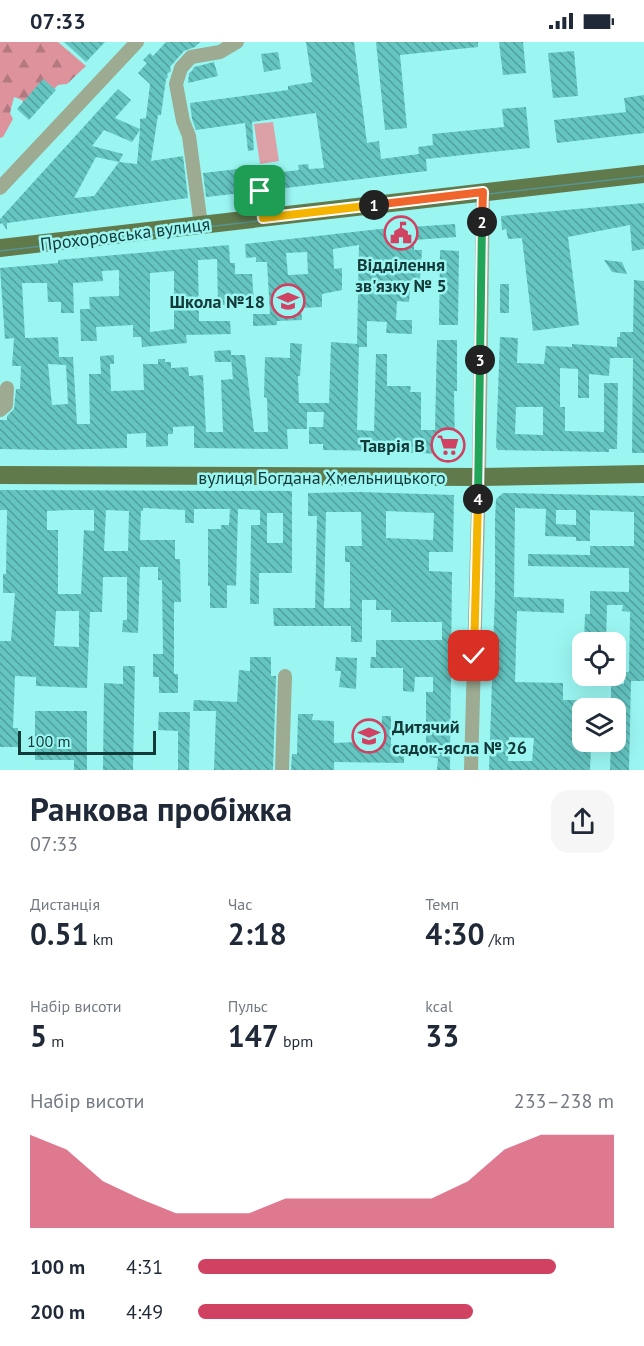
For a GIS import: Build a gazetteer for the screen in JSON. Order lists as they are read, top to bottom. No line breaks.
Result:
{"streets":{"main road":["Прохоровська вулиця","вулиця Богдана Хмельницького"]},"places":{"public building":["Відділення зв'язку № 5"],"school or university":["Школа №18","Дитячий садок-ясла № 26"],"supermarket":["Таврія В"]},"scale_bar":"100 m","page":{"status":"07:33","pins":["1","2","3","4"],"scale":"100 m","heading":["Ранкова пробіжка","07:33"],"stats":[["Дистанція","0.51 km"],["Час","2:18"],["Темп","4:30 /km"],["Набір висоти","5 m"],["Пульс","147 bpm"],["kcal","33"]],"chart":["Набір висоти","233–238 m"],"list":[{"name":"100 m","note":"4:31"},{"name":"200 m","note":"4:49"}]}}
